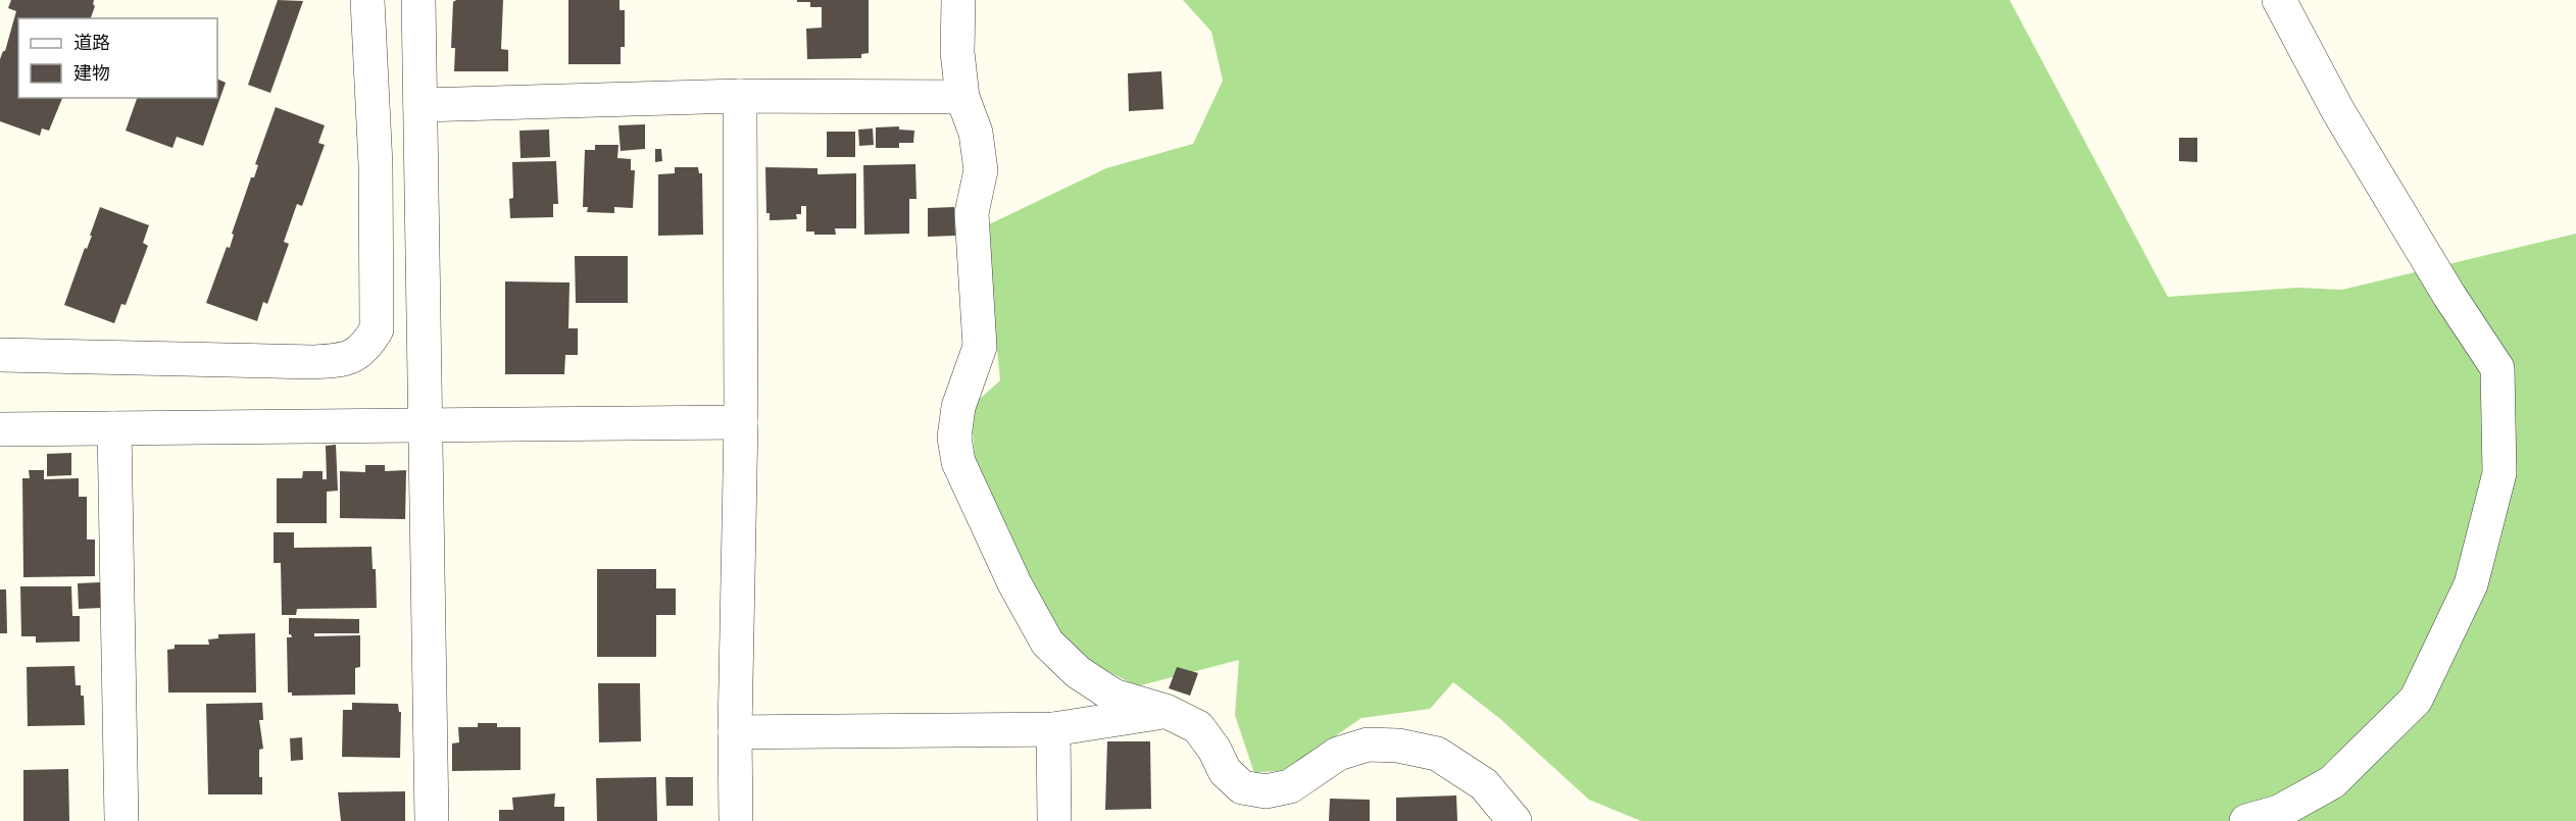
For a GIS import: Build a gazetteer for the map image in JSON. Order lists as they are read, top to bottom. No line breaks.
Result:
{"legend":["道路","建物"]}
